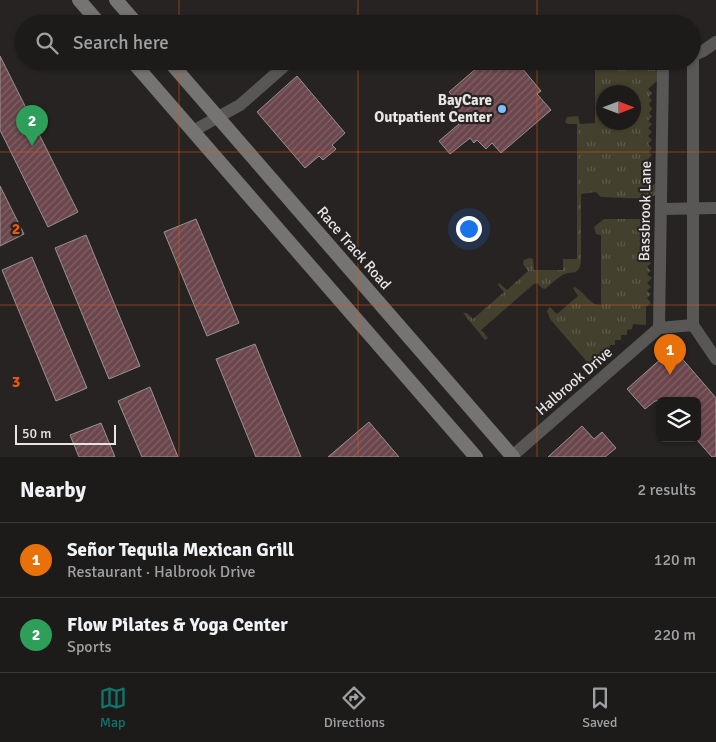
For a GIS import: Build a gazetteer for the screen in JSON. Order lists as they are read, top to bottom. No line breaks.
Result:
{"streets":{"main road":["Race Track Road"],"street":["Bassbrook Lane","Halbrook Drive"]},"crossings":[["Bassbrook Lane","Halbrook Drive"],["Race Track Road","Halbrook Drive"]],"places":["BayCare Outpatient Center"],"scale_bar":"50 m","north":"right","page":{"search":"Search here","pins":["2","1"],"scale":"50 m","heading":["Nearby","2 results"],"list":[{"mark":"1","name":"Señor Tequila Mexican Grill","note":"Restaurant · Halbrook Drive","value":"120 m"},{"mark":"2","name":"Flow Pilates & Yoga Center","note":"Sports","value":"220 m"}],"nav":["Map","Directions","Saved"]},"grid":{"rows":["2","3"]}}
